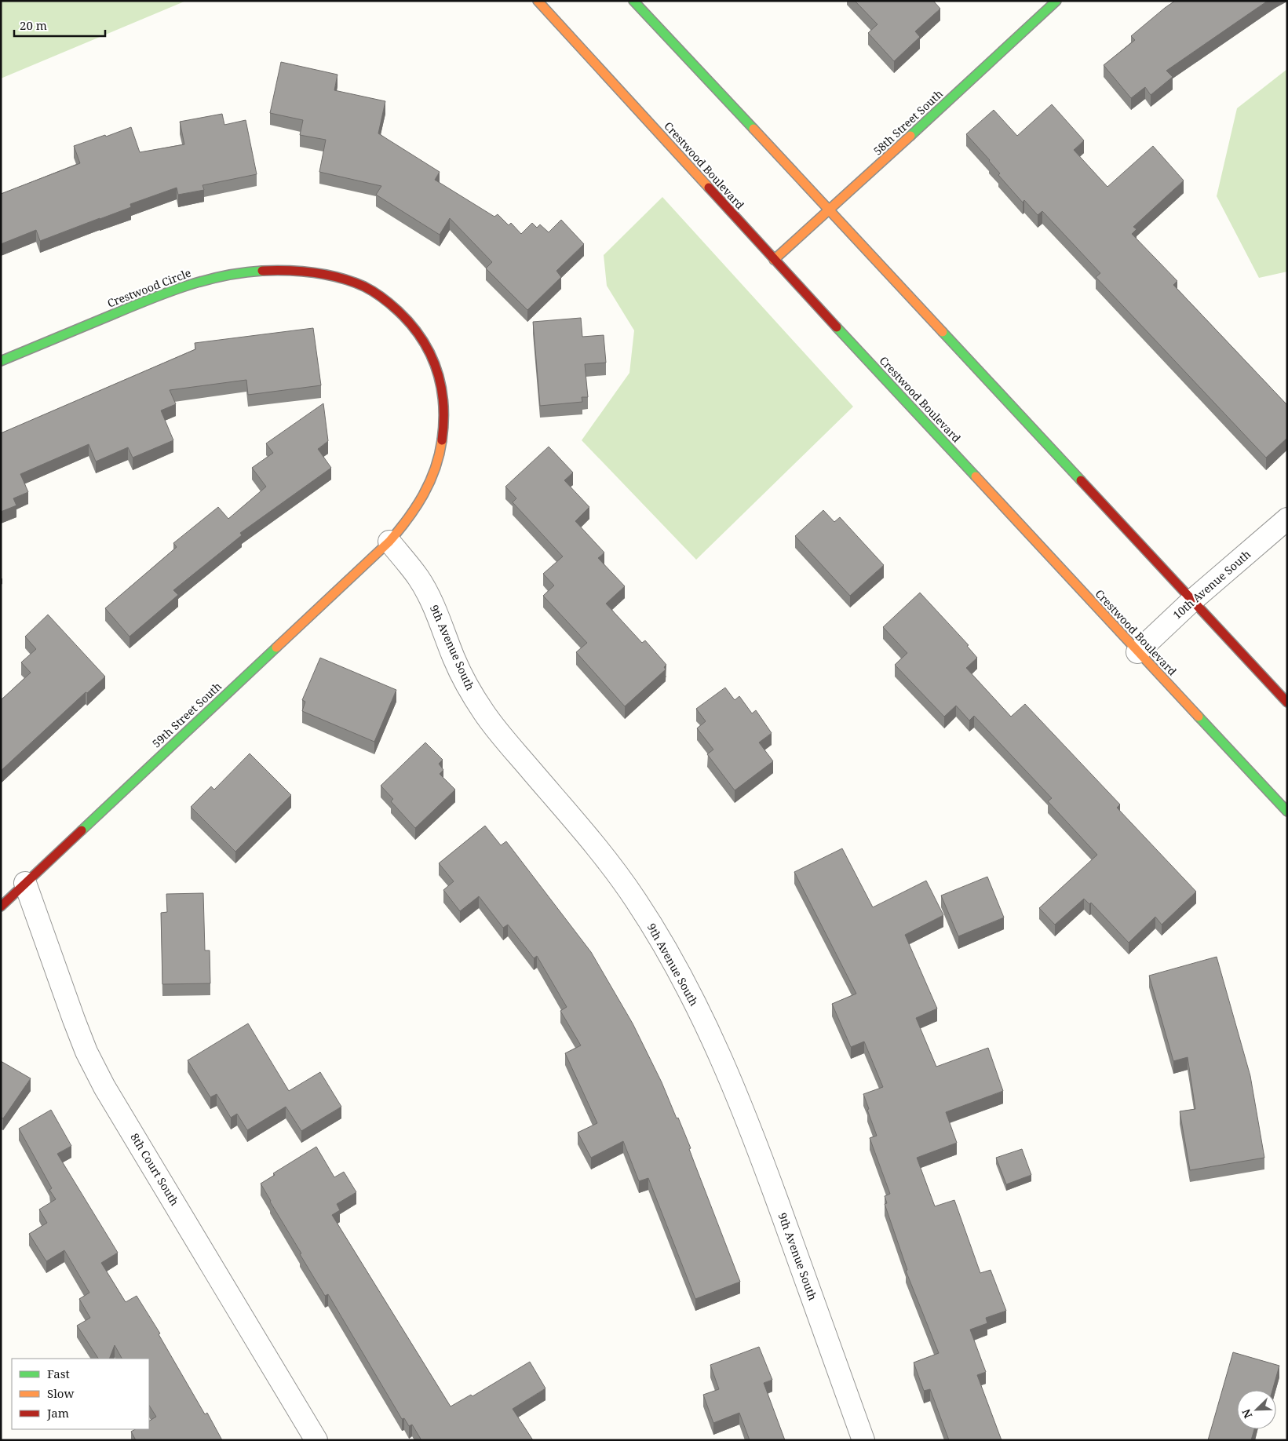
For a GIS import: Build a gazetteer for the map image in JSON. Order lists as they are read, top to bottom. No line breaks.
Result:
{"streets":{"main road":["58th Street South","Crestwood Boulevard","Crestwood Circle","59th Street South"],"street":["10th Avenue South","9th Avenue South","8th Court South"]},"crossings":[["58th Street South","Crestwood Boulevard"],["Crestwood Boulevard","10th Avenue South"],["Crestwood Circle","9th Avenue South"],["Crestwood Circle","59th Street South"],["9th Avenue South","59th Street South"],["59th Street South","8th Court South"]],"legend":["Fast","Slow","Jam"],"scale_bar":"20 m","north":"bottom left"}
